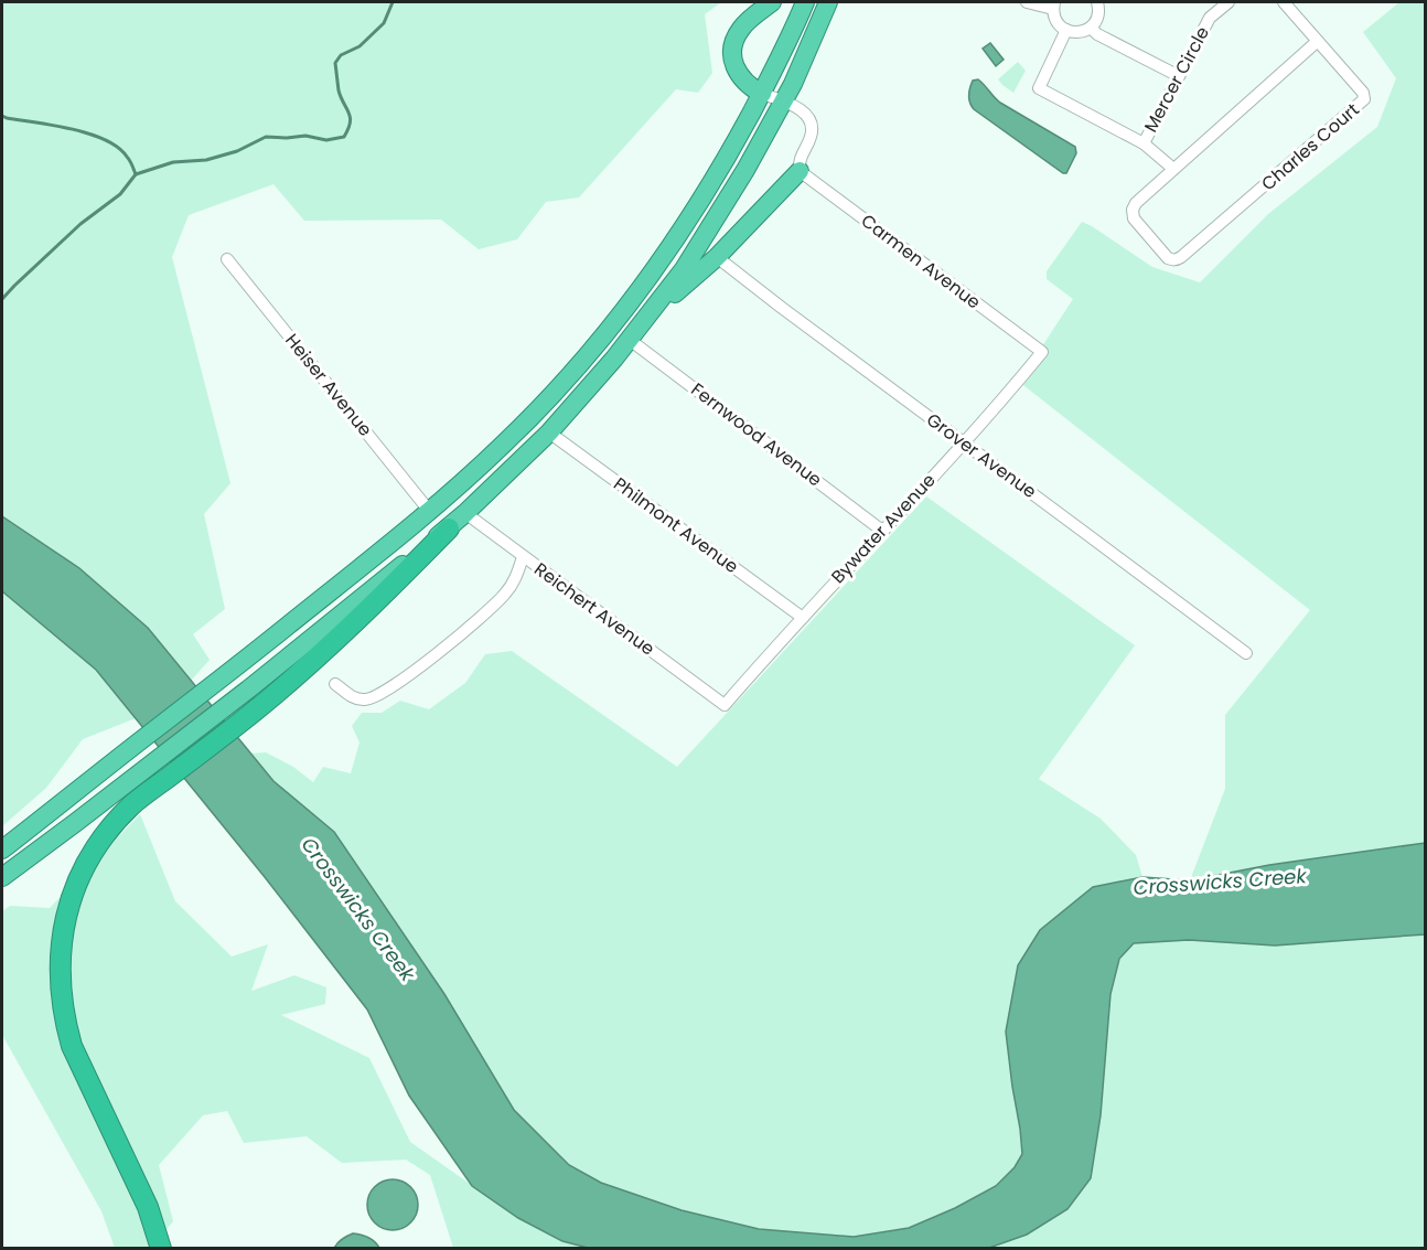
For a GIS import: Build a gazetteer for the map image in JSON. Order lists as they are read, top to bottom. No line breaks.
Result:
{"streets":{"street":["Mercer Circle","Charles Court","Carmen Avenue","Heiser Avenue","Fernwood Avenue","Grover Avenue","Philmont Avenue","Bywater Avenue","Reichert Avenue"]},"crossings":[["Carmen Avenue","Bywater Avenue"],["Fernwood Avenue","Bywater Avenue"],["Grover Avenue","Bywater Avenue"],["Philmont Avenue","Bywater Avenue"],["Bywater Avenue","Reichert Avenue"]],"water":["Crosswicks Creek"]}
